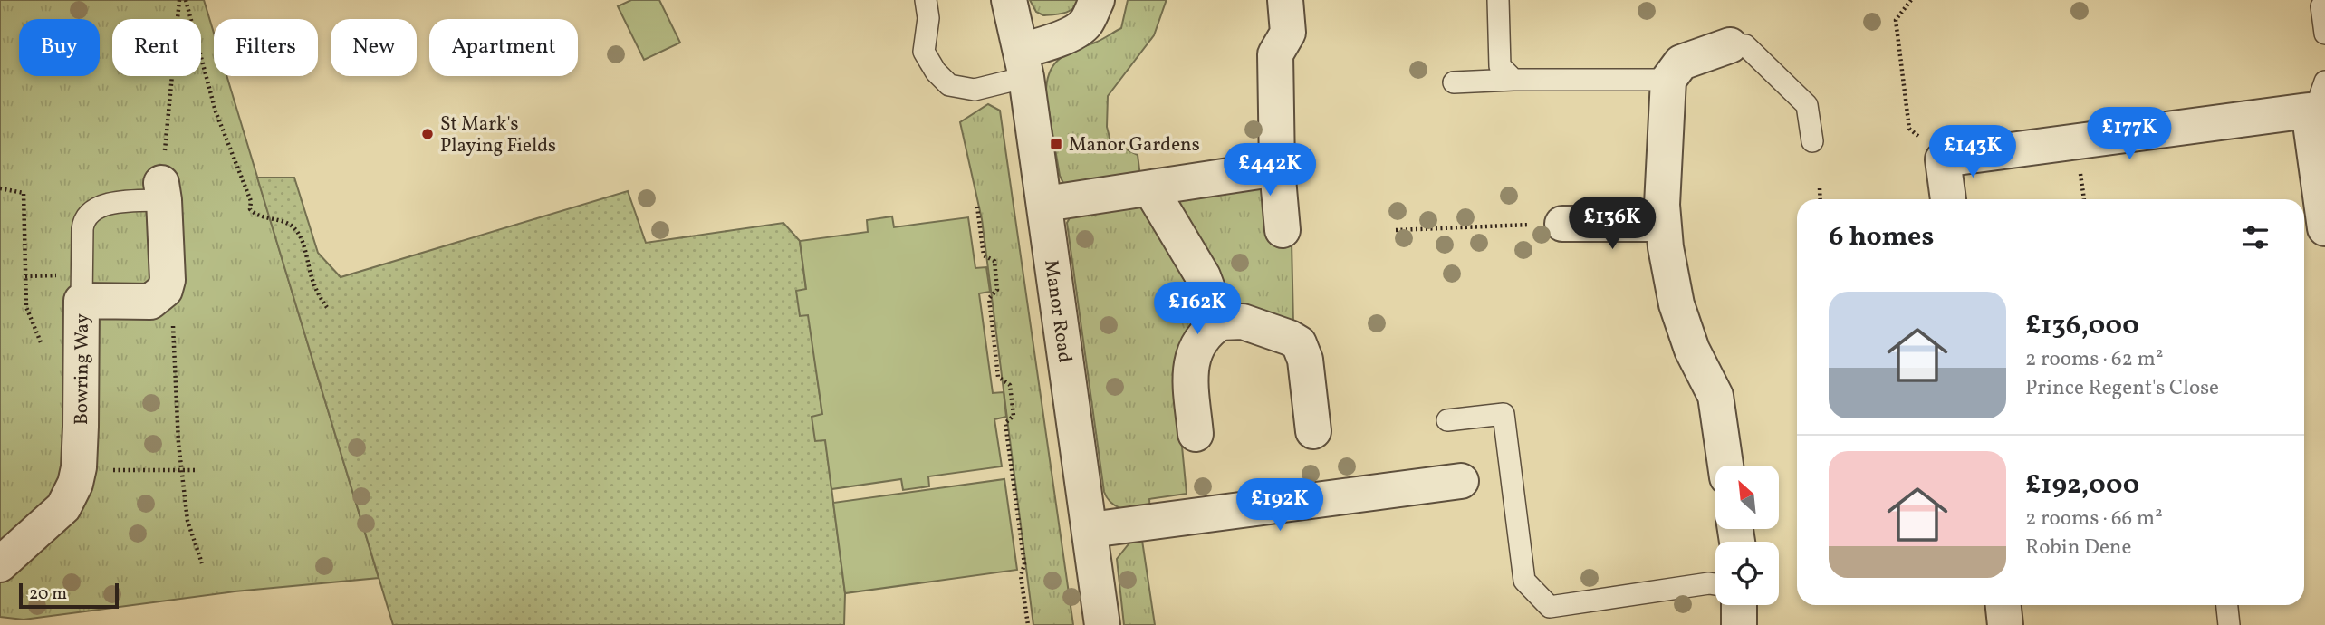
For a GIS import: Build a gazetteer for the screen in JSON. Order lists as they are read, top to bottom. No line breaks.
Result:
{"streets":{"street":["Manor Road","Bowring Way"]},"places":{"other":["St Mark's Playing Fields"],"transit":["Manor Gardens"]},"scale_bar":"20 m","north":"top left","page":{"chip":["Buy","Rent","Filters","New","Apartment"],"price":["£177K","£143K","£442K","£136K","£162K","£192K"],"heading":"6 homes","list":[{"name":"£136,000","note":"2 rooms · 62 m² · Prince Regent's Close"},{"name":"£192,000","note":"2 rooms · 66 m² · Robin Dene"}],"scale":"20 m"}}
